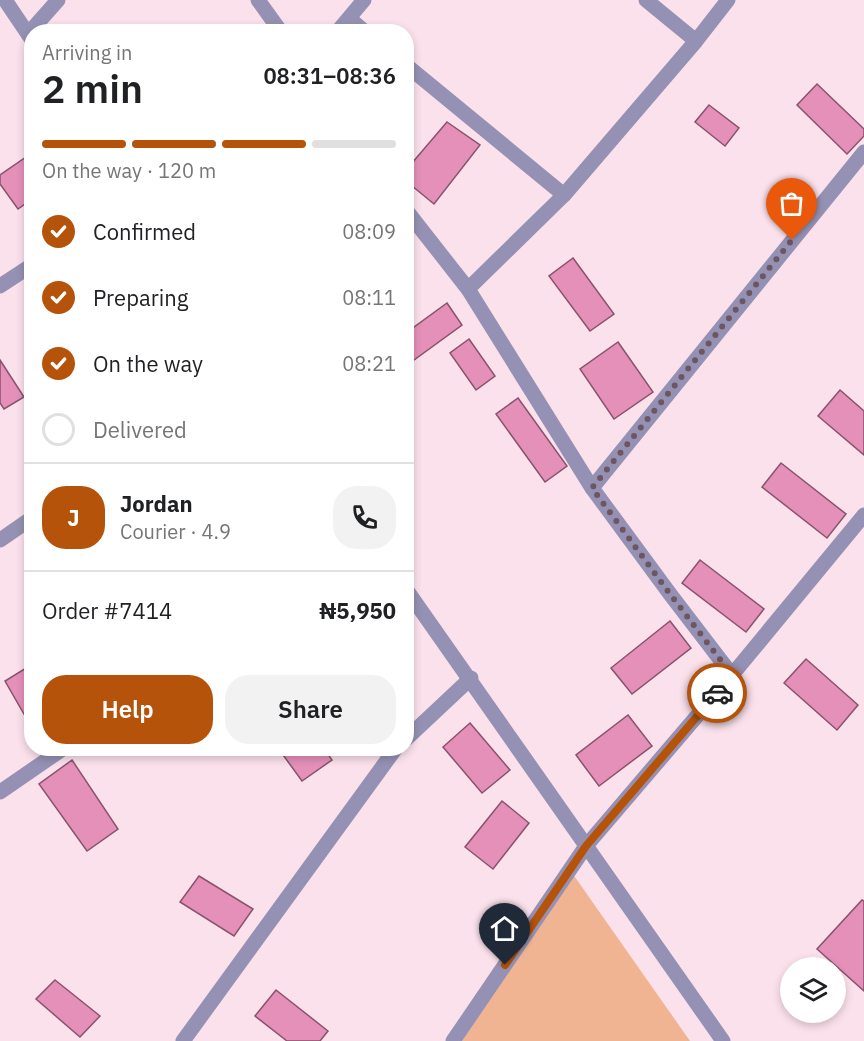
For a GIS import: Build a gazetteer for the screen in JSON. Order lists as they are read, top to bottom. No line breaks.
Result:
{"page":{"heading":["2 min","Arriving in","08:31–08:36"],"panel":["Jordan","Courier · 4.9","Order #7414","₦5,950"],"bar":"On the way · 120 m","list":[["Confirmed","08:09"],["Preparing","08:11"],["On the way","08:21"],"Delivered"],"round":"J","buttons":["Help","Share"]}}
